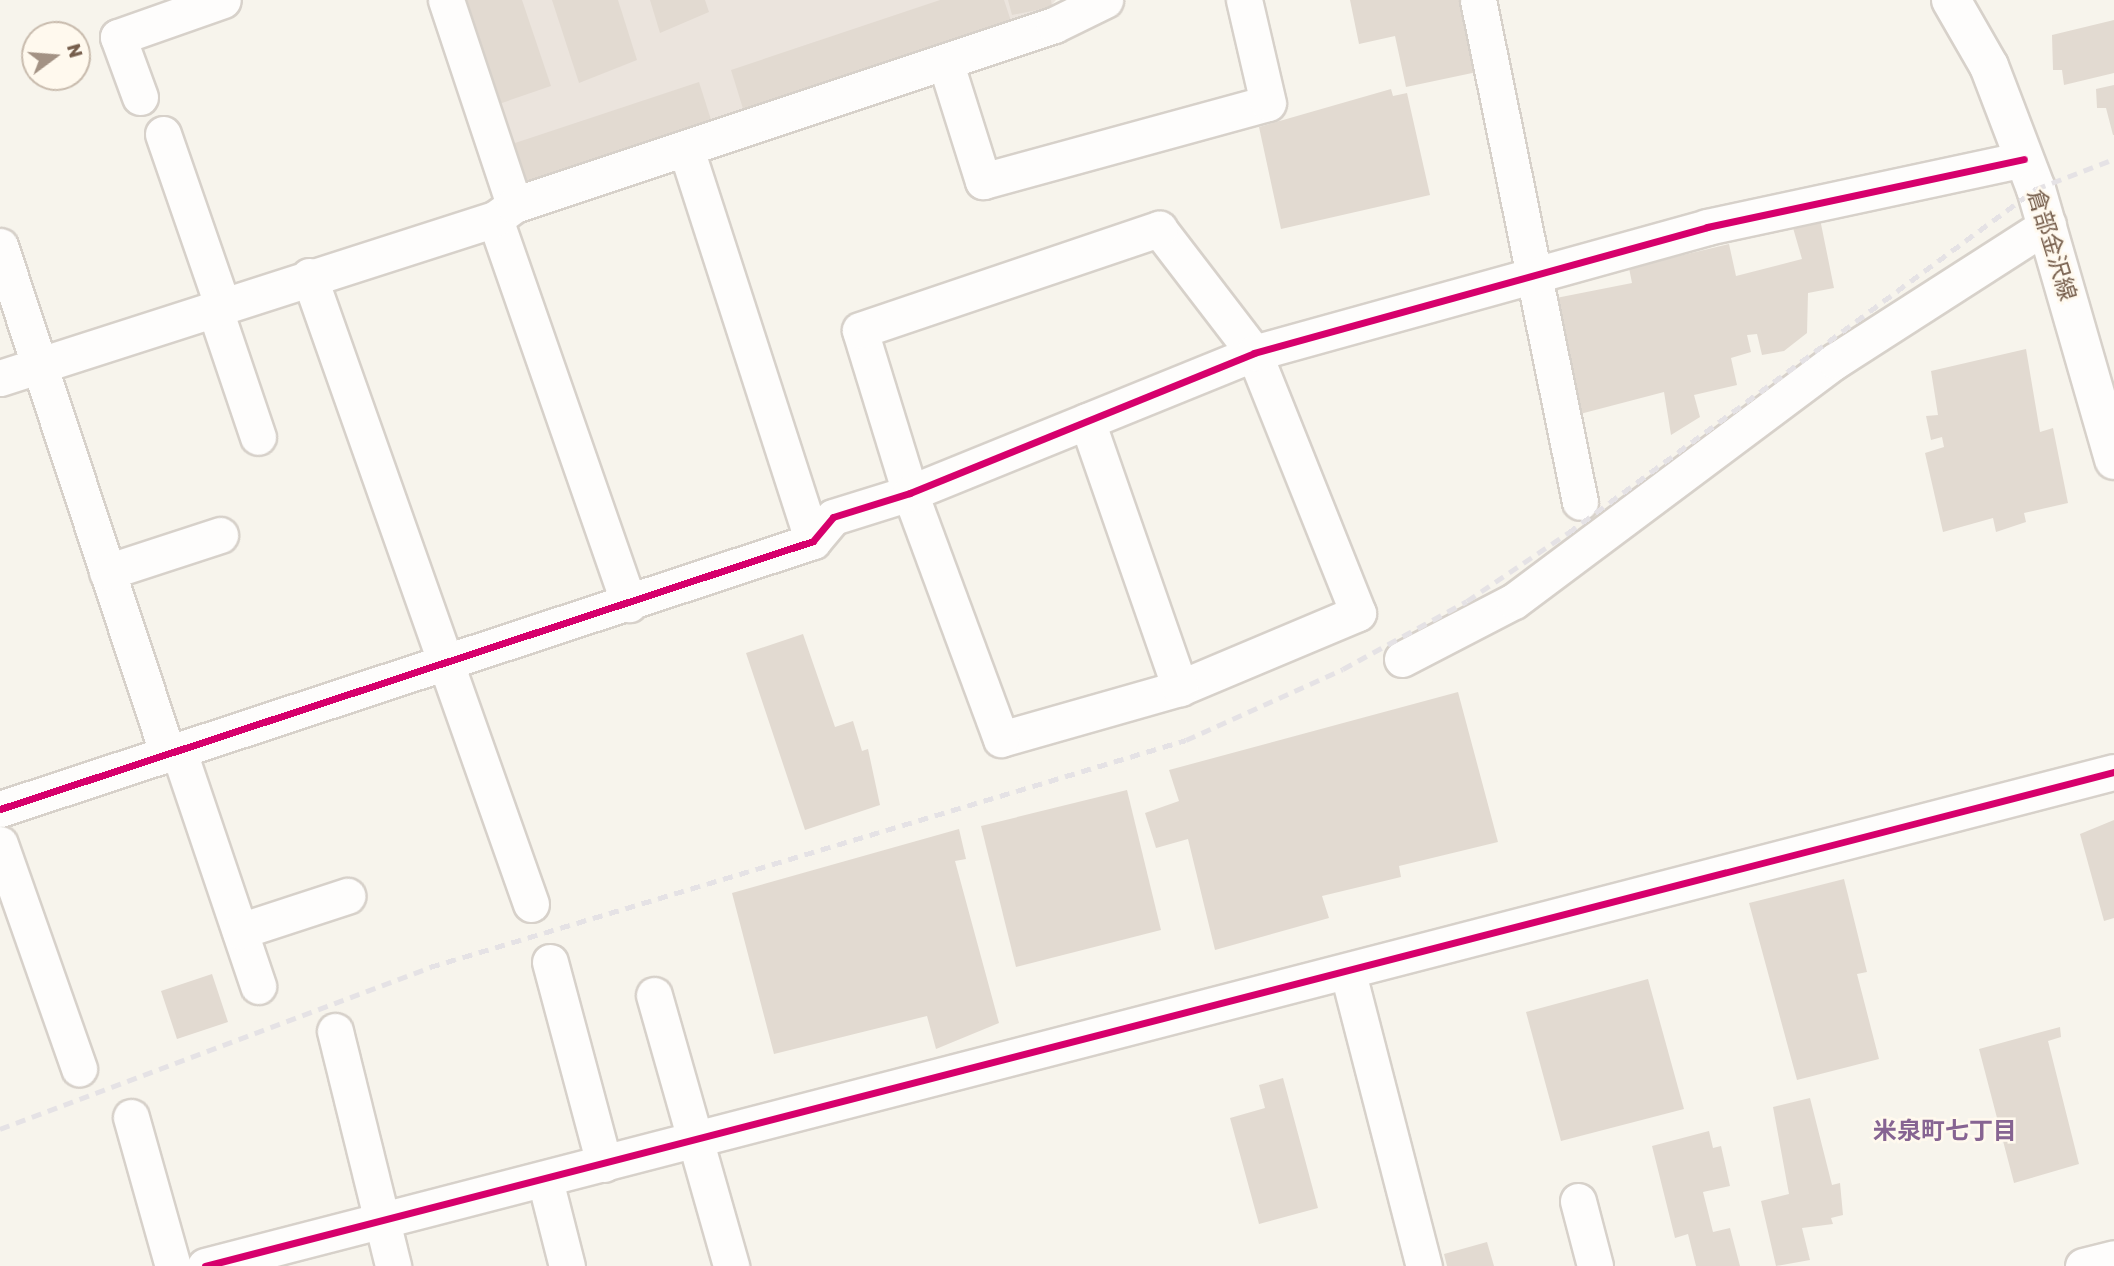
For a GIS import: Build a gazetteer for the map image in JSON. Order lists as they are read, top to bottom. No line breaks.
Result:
{"streets":{"main road":["倉部金沢線"]},"districts":["米泉町七丁目"],"north":"right"}
